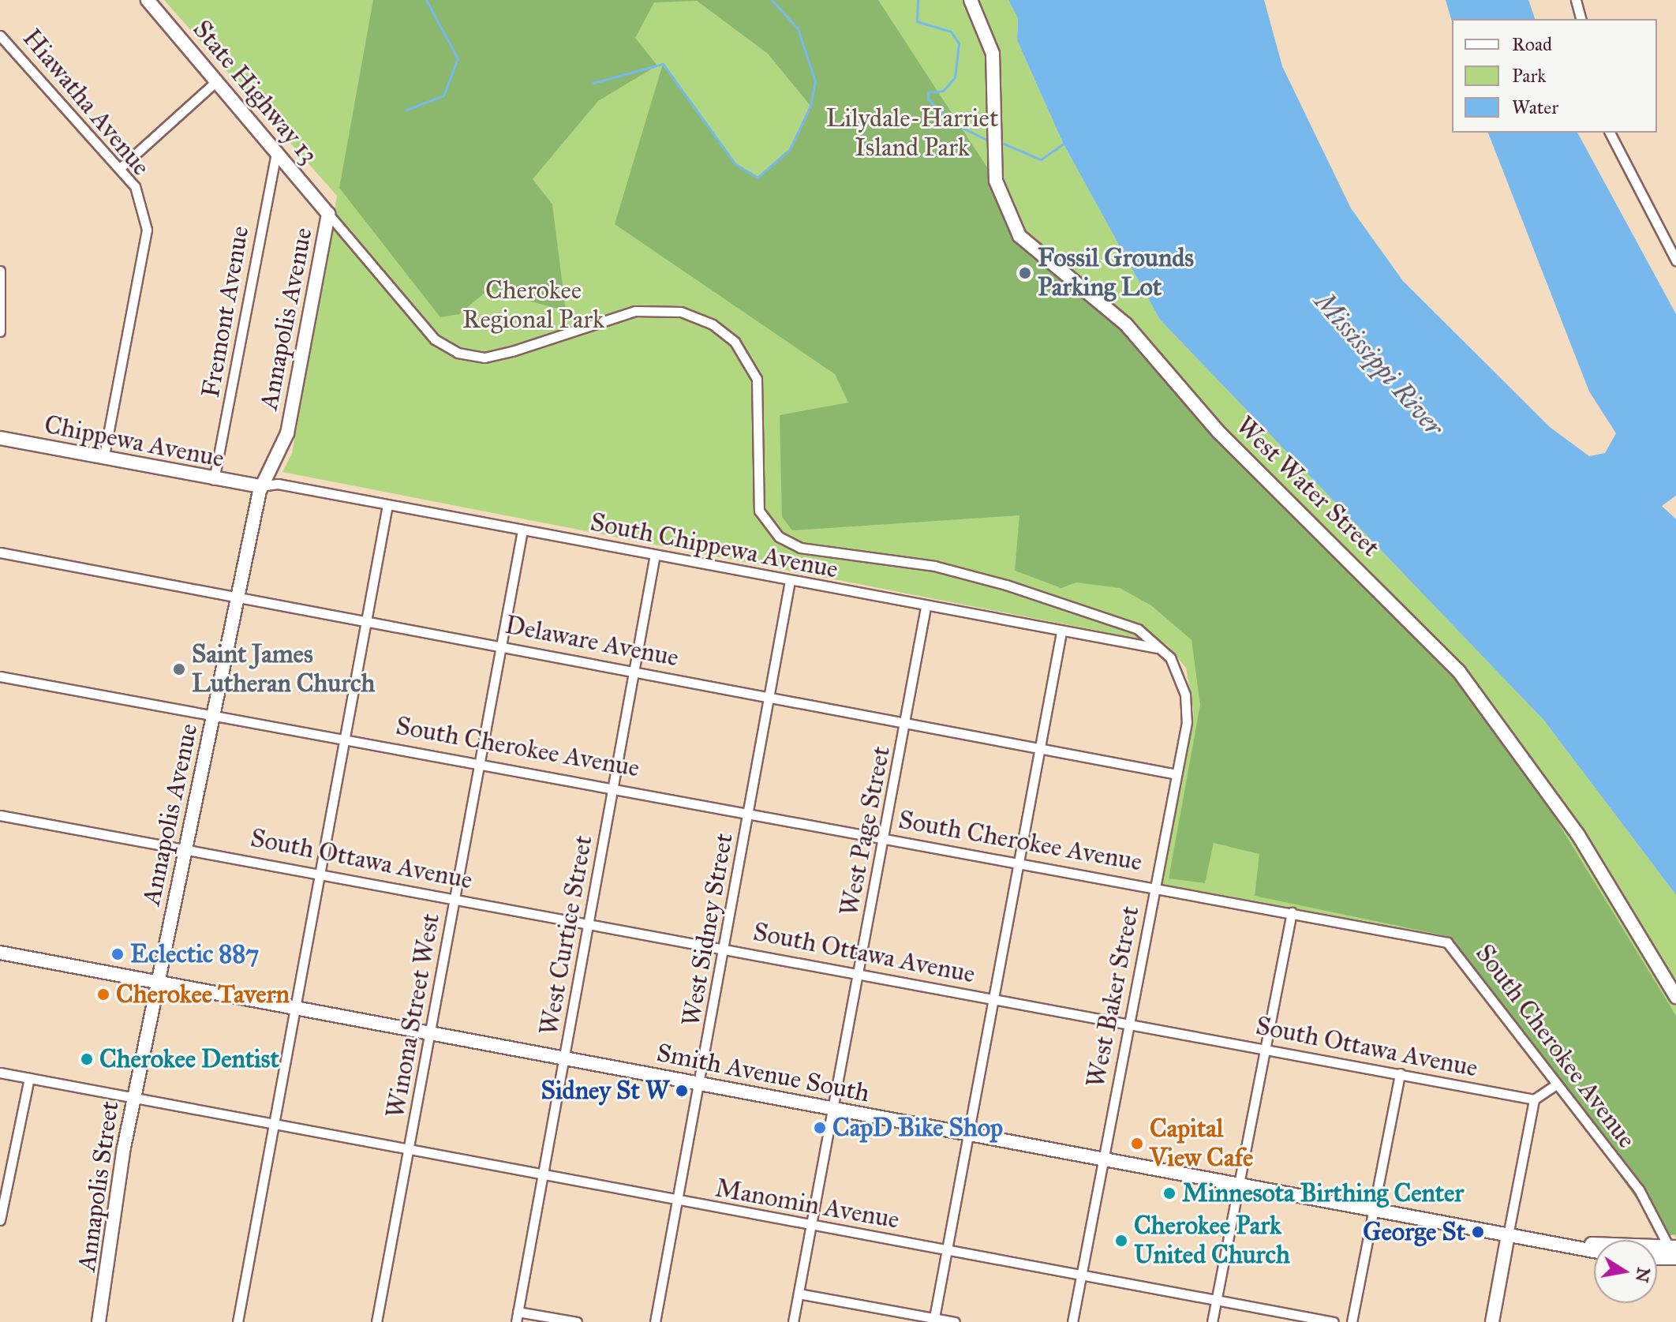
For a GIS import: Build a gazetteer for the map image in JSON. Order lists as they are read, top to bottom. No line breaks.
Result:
{"streets":{"street":["State Highway 13","Hiawatha Avenue","Fremont Avenue","Annapolis Avenue","Chippewa Avenue","West Water Street","South Chippewa Avenue","Delaware Avenue","South Cherokee Avenue","West Page Street","South Ottawa Avenue","West Sidney Street","West Curtice Street","West Baker Street","Winona Street West","Smith Avenue South","Annapolis Street","Manomin Avenue"]},"crossings":[["State Highway 13","Fremont Avenue"],["State Highway 13","Annapolis Avenue"],["State Highway 13","West Baker Street"],["Hiawatha Avenue","Chippewa Avenue"],["Fremont Avenue","Chippewa Avenue"],["Annapolis Avenue","Chippewa Avenue"],["Annapolis Avenue","South Chippewa Avenue"],["Annapolis Avenue","Delaware Avenue"],["Annapolis Avenue","South Cherokee Avenue"],["Annapolis Avenue","South Ottawa Avenue"],["Annapolis Avenue","West Baker Street"],["Annapolis Avenue","Smith Avenue South"],["Annapolis Avenue","Annapolis Street"],["Chippewa Avenue","South Chippewa Avenue"],["South Chippewa Avenue","West Page Street"],["South Chippewa Avenue","West Sidney Street"],["South Chippewa Avenue","West Curtice Street"],["South Chippewa Avenue","West Baker Street"],["South Chippewa Avenue","Winona Street West"],["Delaware Avenue","West Page Street"],["Delaware Avenue","West Sidney Street"],["Delaware Avenue","West Curtice Street"],["Delaware Avenue","West Baker Street"],["Delaware Avenue","Winona Street West"],["South Cherokee Avenue","West Page Street"],["South Cherokee Avenue","West Sidney Street"],["South Cherokee Avenue","West Curtice Street"],["South Cherokee Avenue","West Baker Street"],["South Cherokee Avenue","Winona Street West"],["South Cherokee Avenue","Smith Avenue South"],["West Page Street","South Ottawa Avenue"],["West Page Street","Smith Avenue South"],["West Page Street","Manomin Avenue"],["South Ottawa Avenue","West Sidney Street"],["South Ottawa Avenue","West Curtice Street"],["South Ottawa Avenue","West Baker Street"],["South Ottawa Avenue","Winona Street West"],["West Sidney Street","Smith Avenue South"],["West Sidney Street","Manomin Avenue"],["West Curtice Street","Smith Avenue South"],["West Curtice Street","Manomin Avenue"],["West Baker Street","Smith Avenue South"],["West Baker Street","Manomin Avenue"],["Winona Street West","Smith Avenue South"],["Winona Street West","Manomin Avenue"],["Smith Avenue South","Annapolis Street"],["Annapolis Street","Manomin Avenue"]],"water":["Mississippi River"],"parks":["Lilydale-Harriet Island Park","Cherokee Regional Park"],"places":["Fossil Grounds Parking Lot","Saint James Lutheran Church","Eclectic 887","Cherokee Tavern","Cherokee Dentist","Sidney St W","CapD Bike Shop","Capital View Cafe","Minnesota Birthing Center","George St","Cherokee Park United Church"],"legend":["Road","Park","Water"],"north":"right"}
